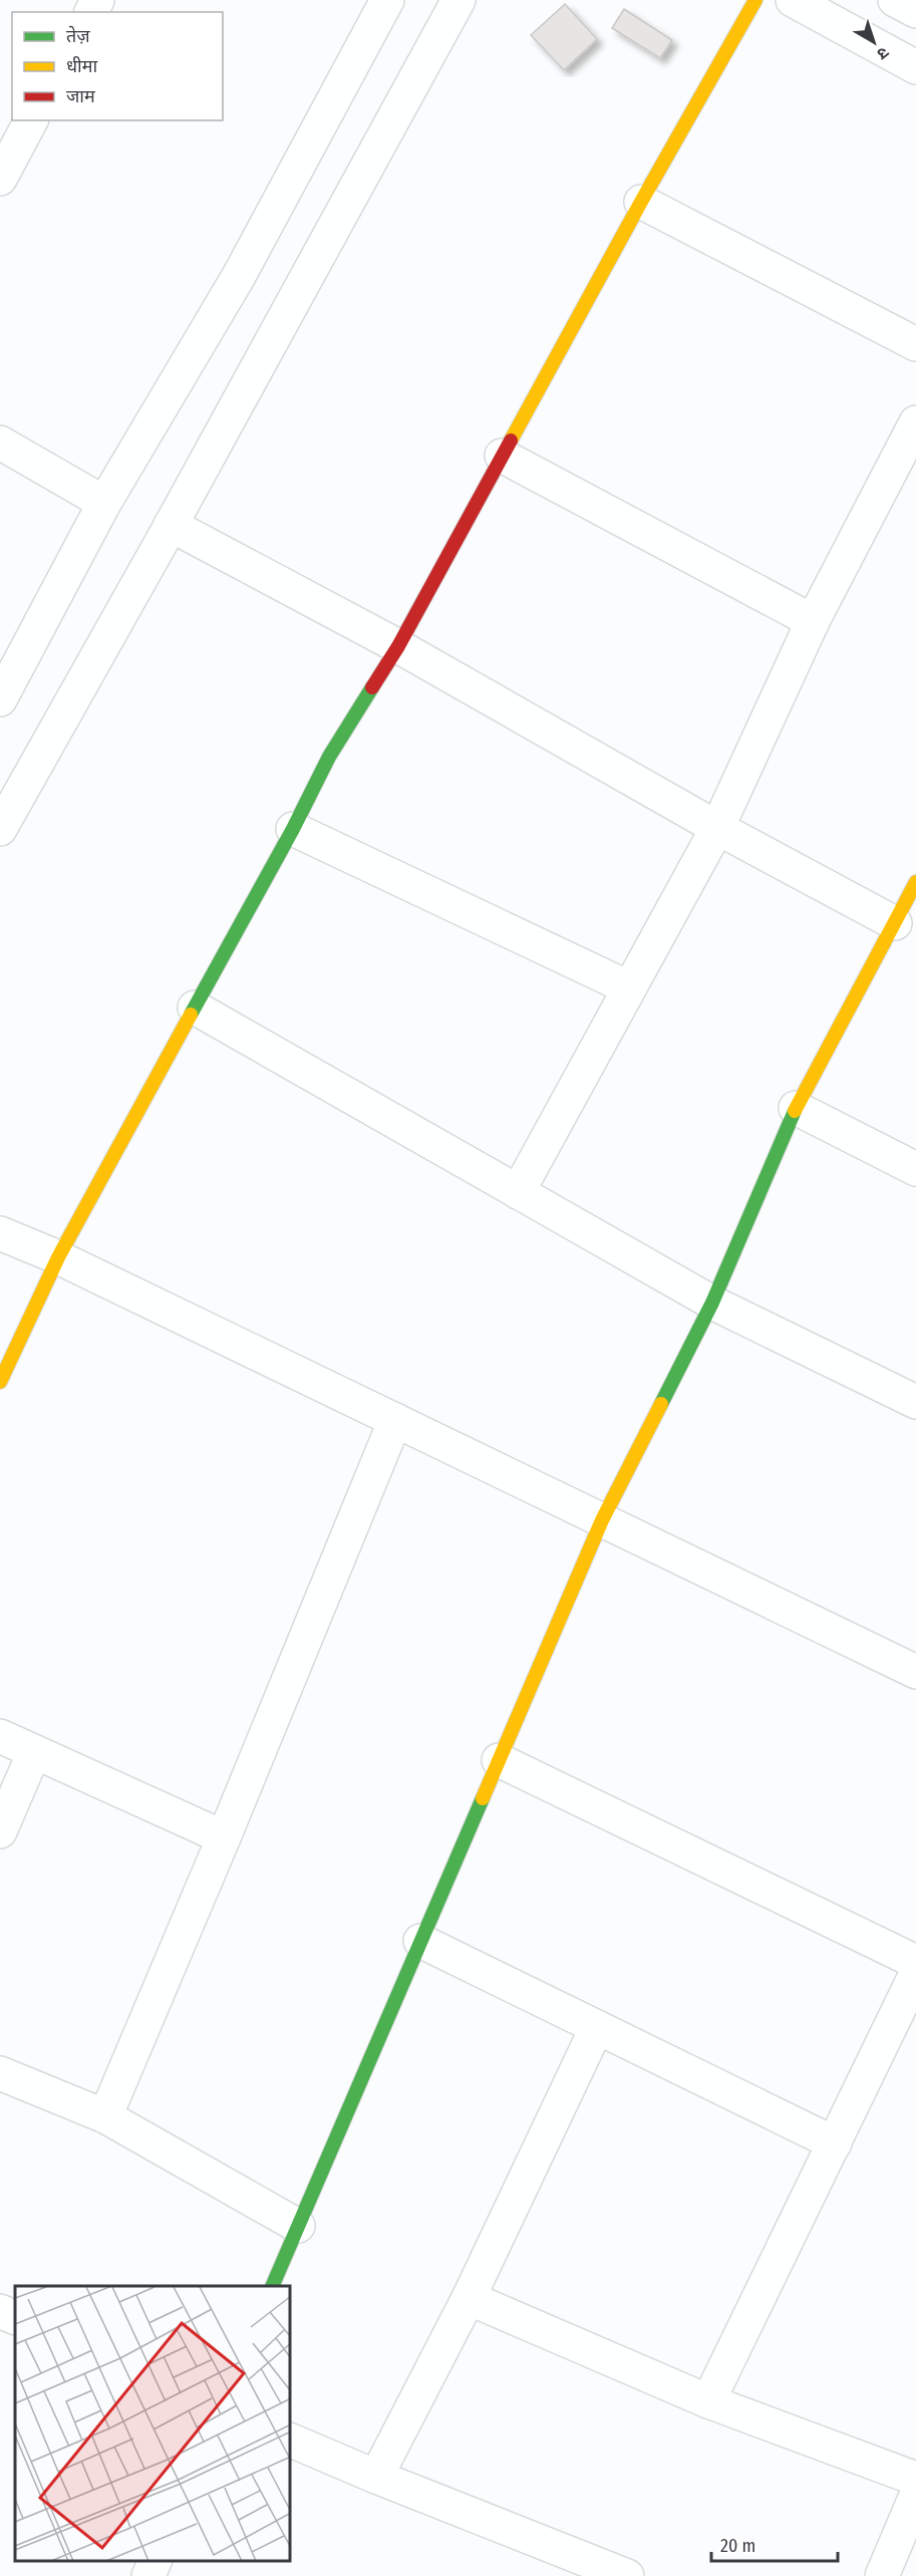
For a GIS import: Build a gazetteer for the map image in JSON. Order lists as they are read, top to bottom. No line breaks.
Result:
{"legend":["तेज़","धीमा","जाम"],"scale_bar":"20 m","north":"bottom right"}
